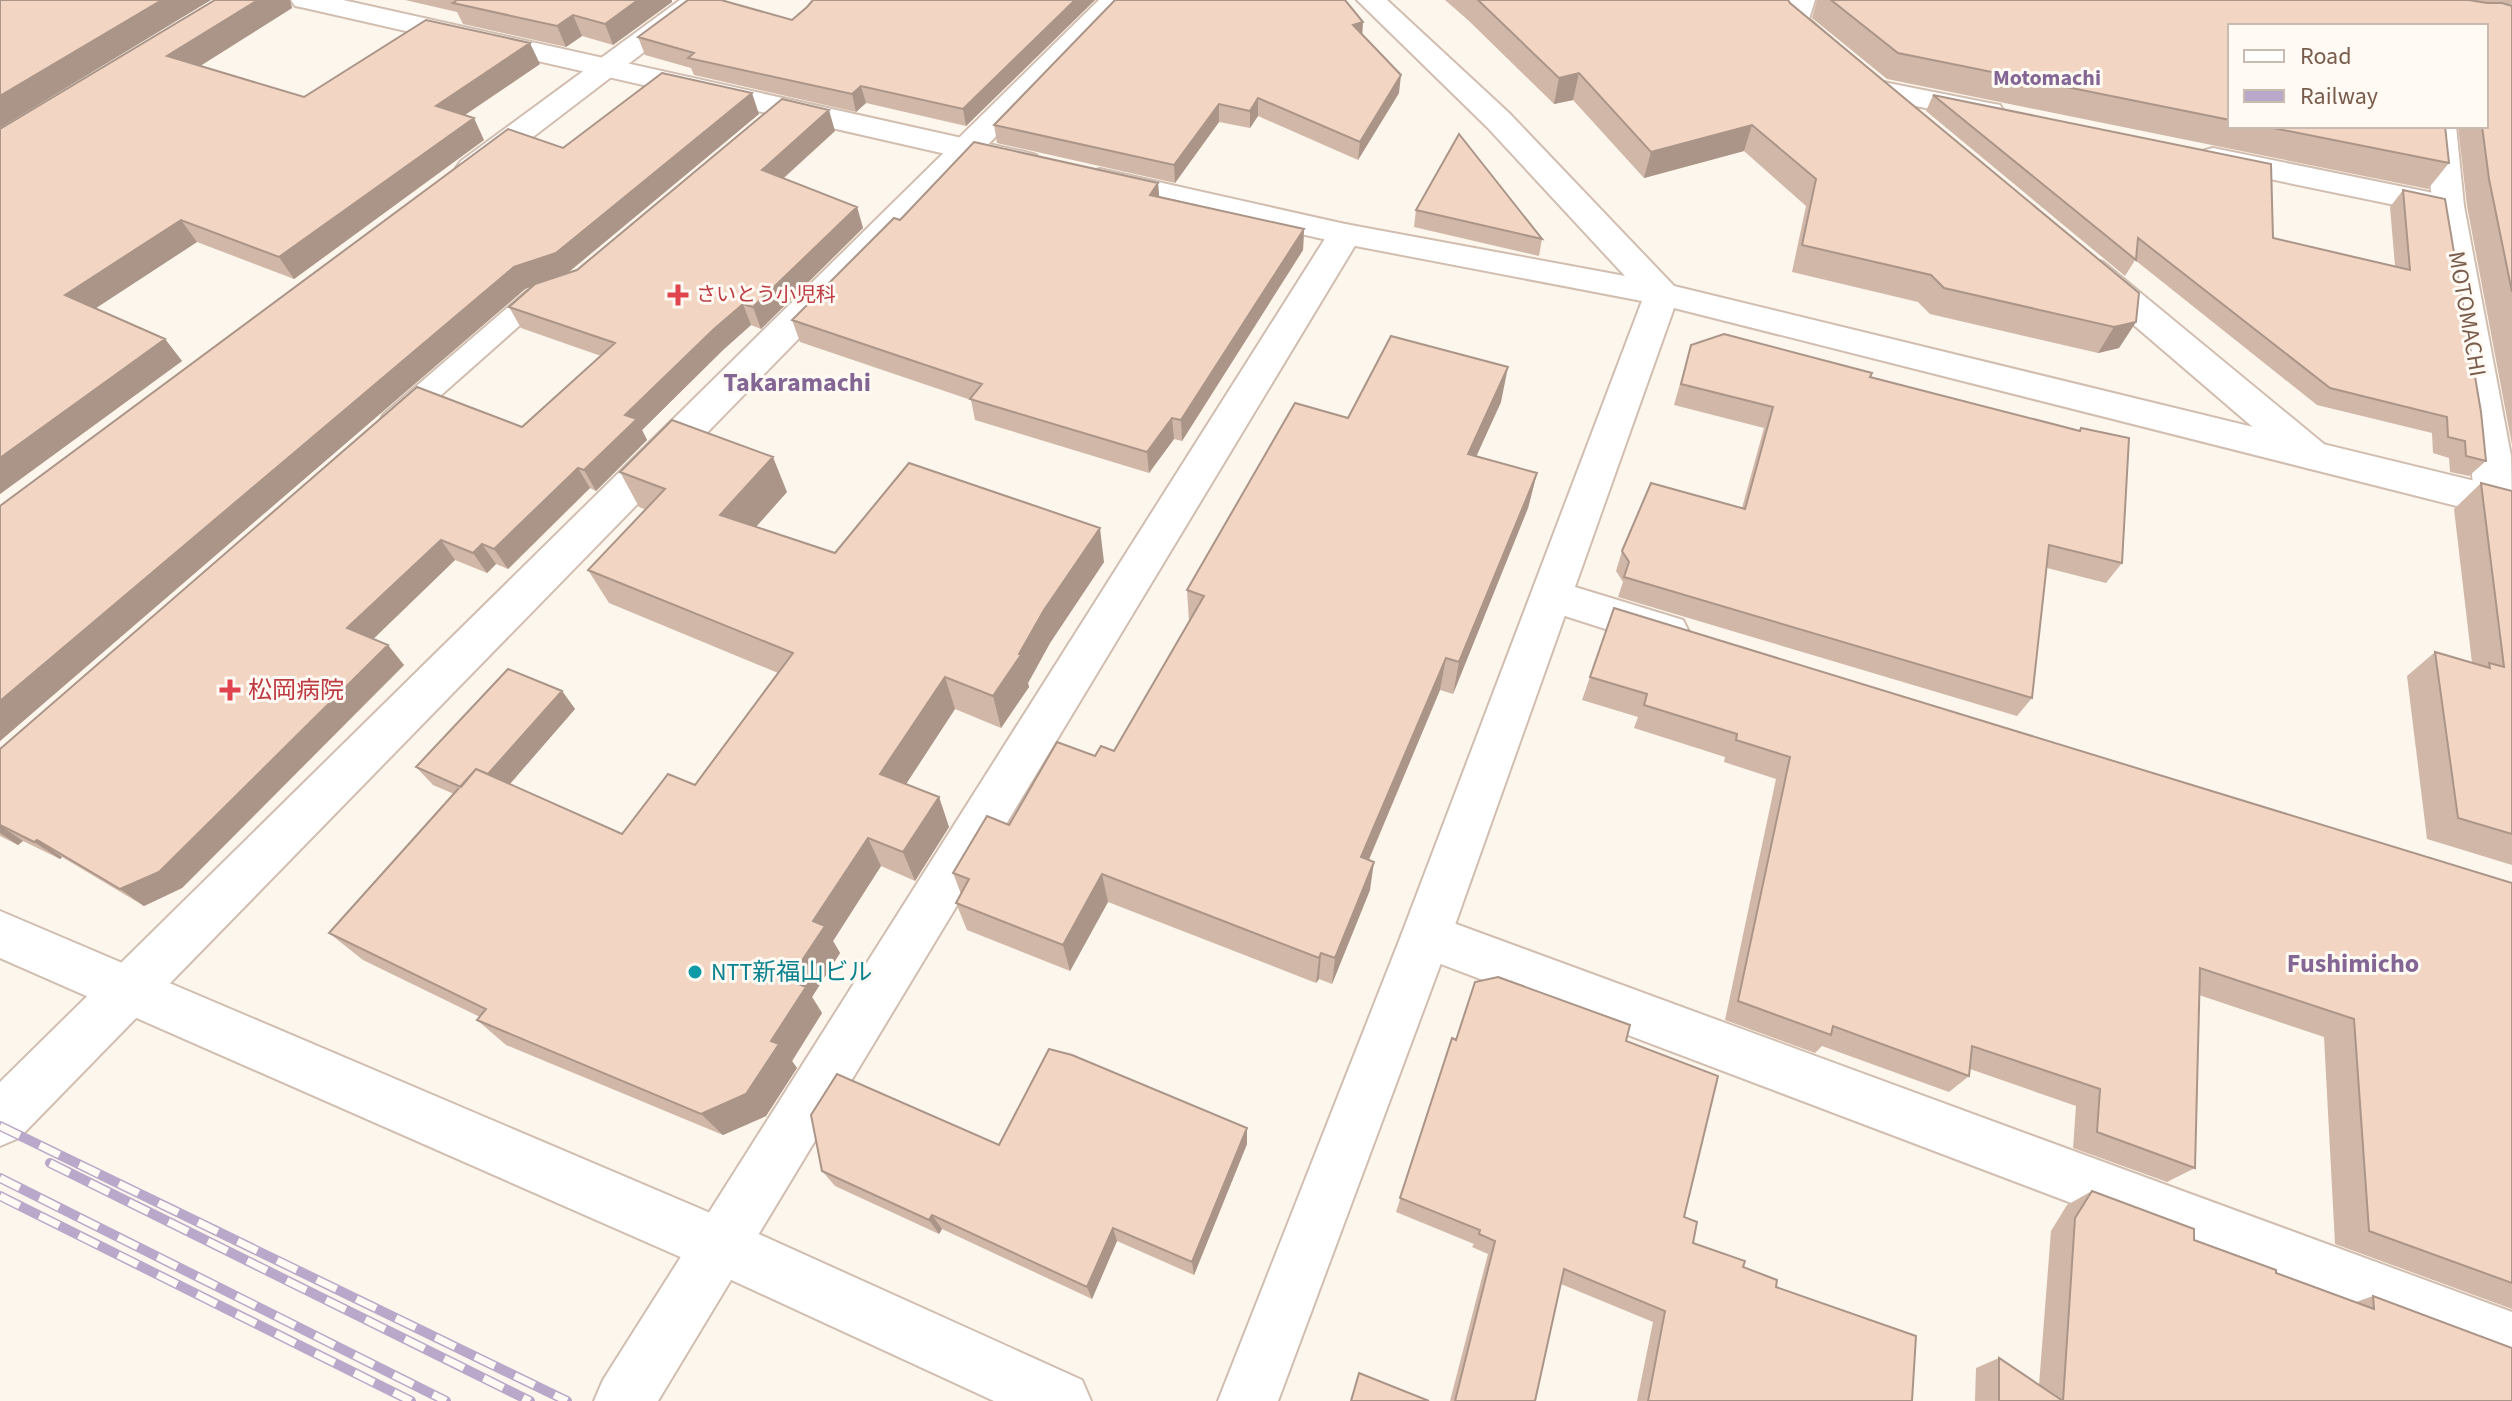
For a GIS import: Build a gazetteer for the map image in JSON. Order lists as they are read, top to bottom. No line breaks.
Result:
{"streets":{"street":["MOTOMACHI"]},"districts":["Motomachi","Takaramachi","Fushimicho"],"places":{"health":["さいとう小児科","松岡病院"],"other":["NTT新福山ビル"]},"legend":["Road","Railway"]}
